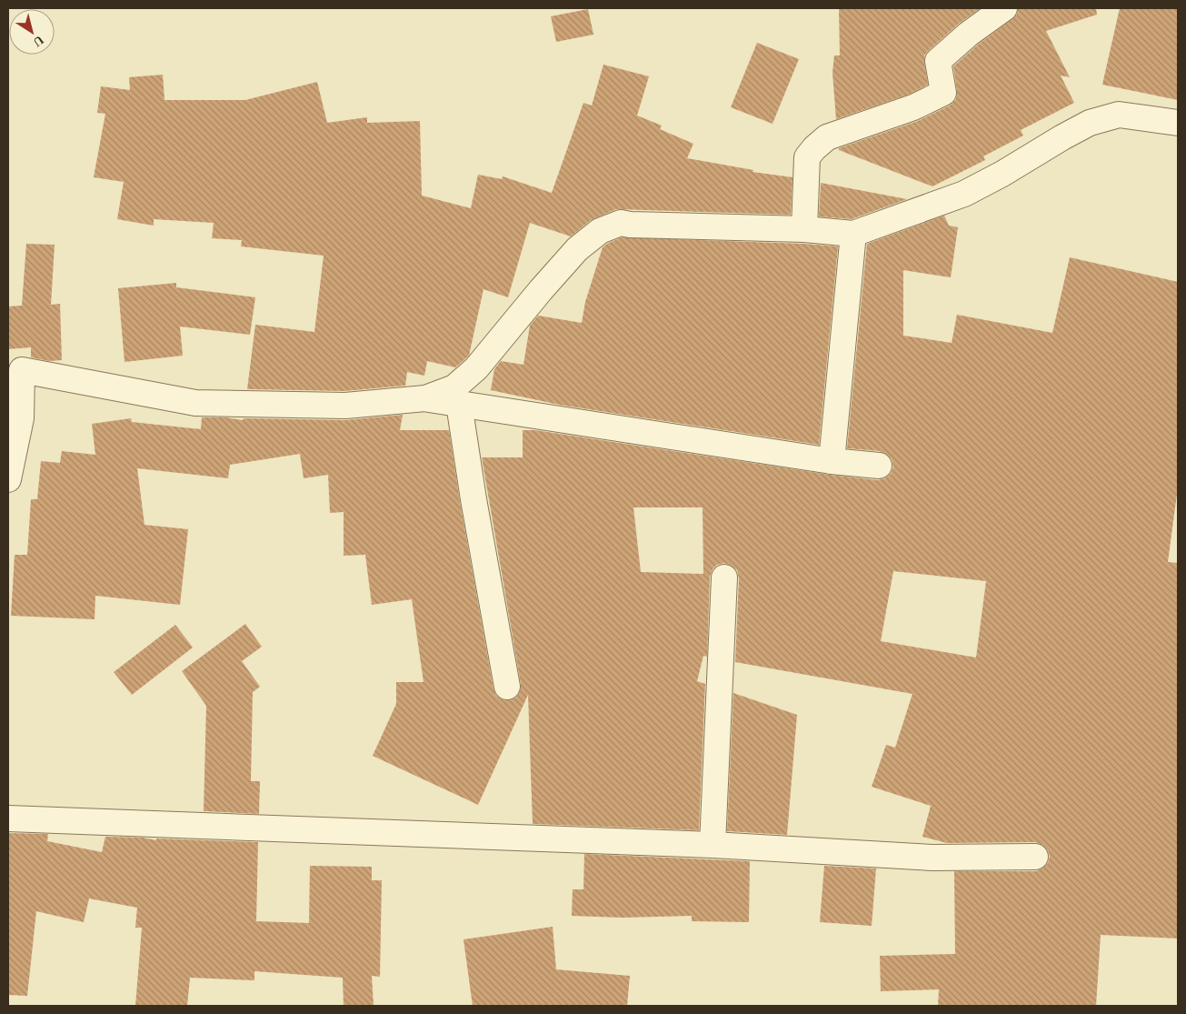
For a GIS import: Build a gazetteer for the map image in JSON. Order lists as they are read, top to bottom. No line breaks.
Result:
{"north":"bottom right"}
